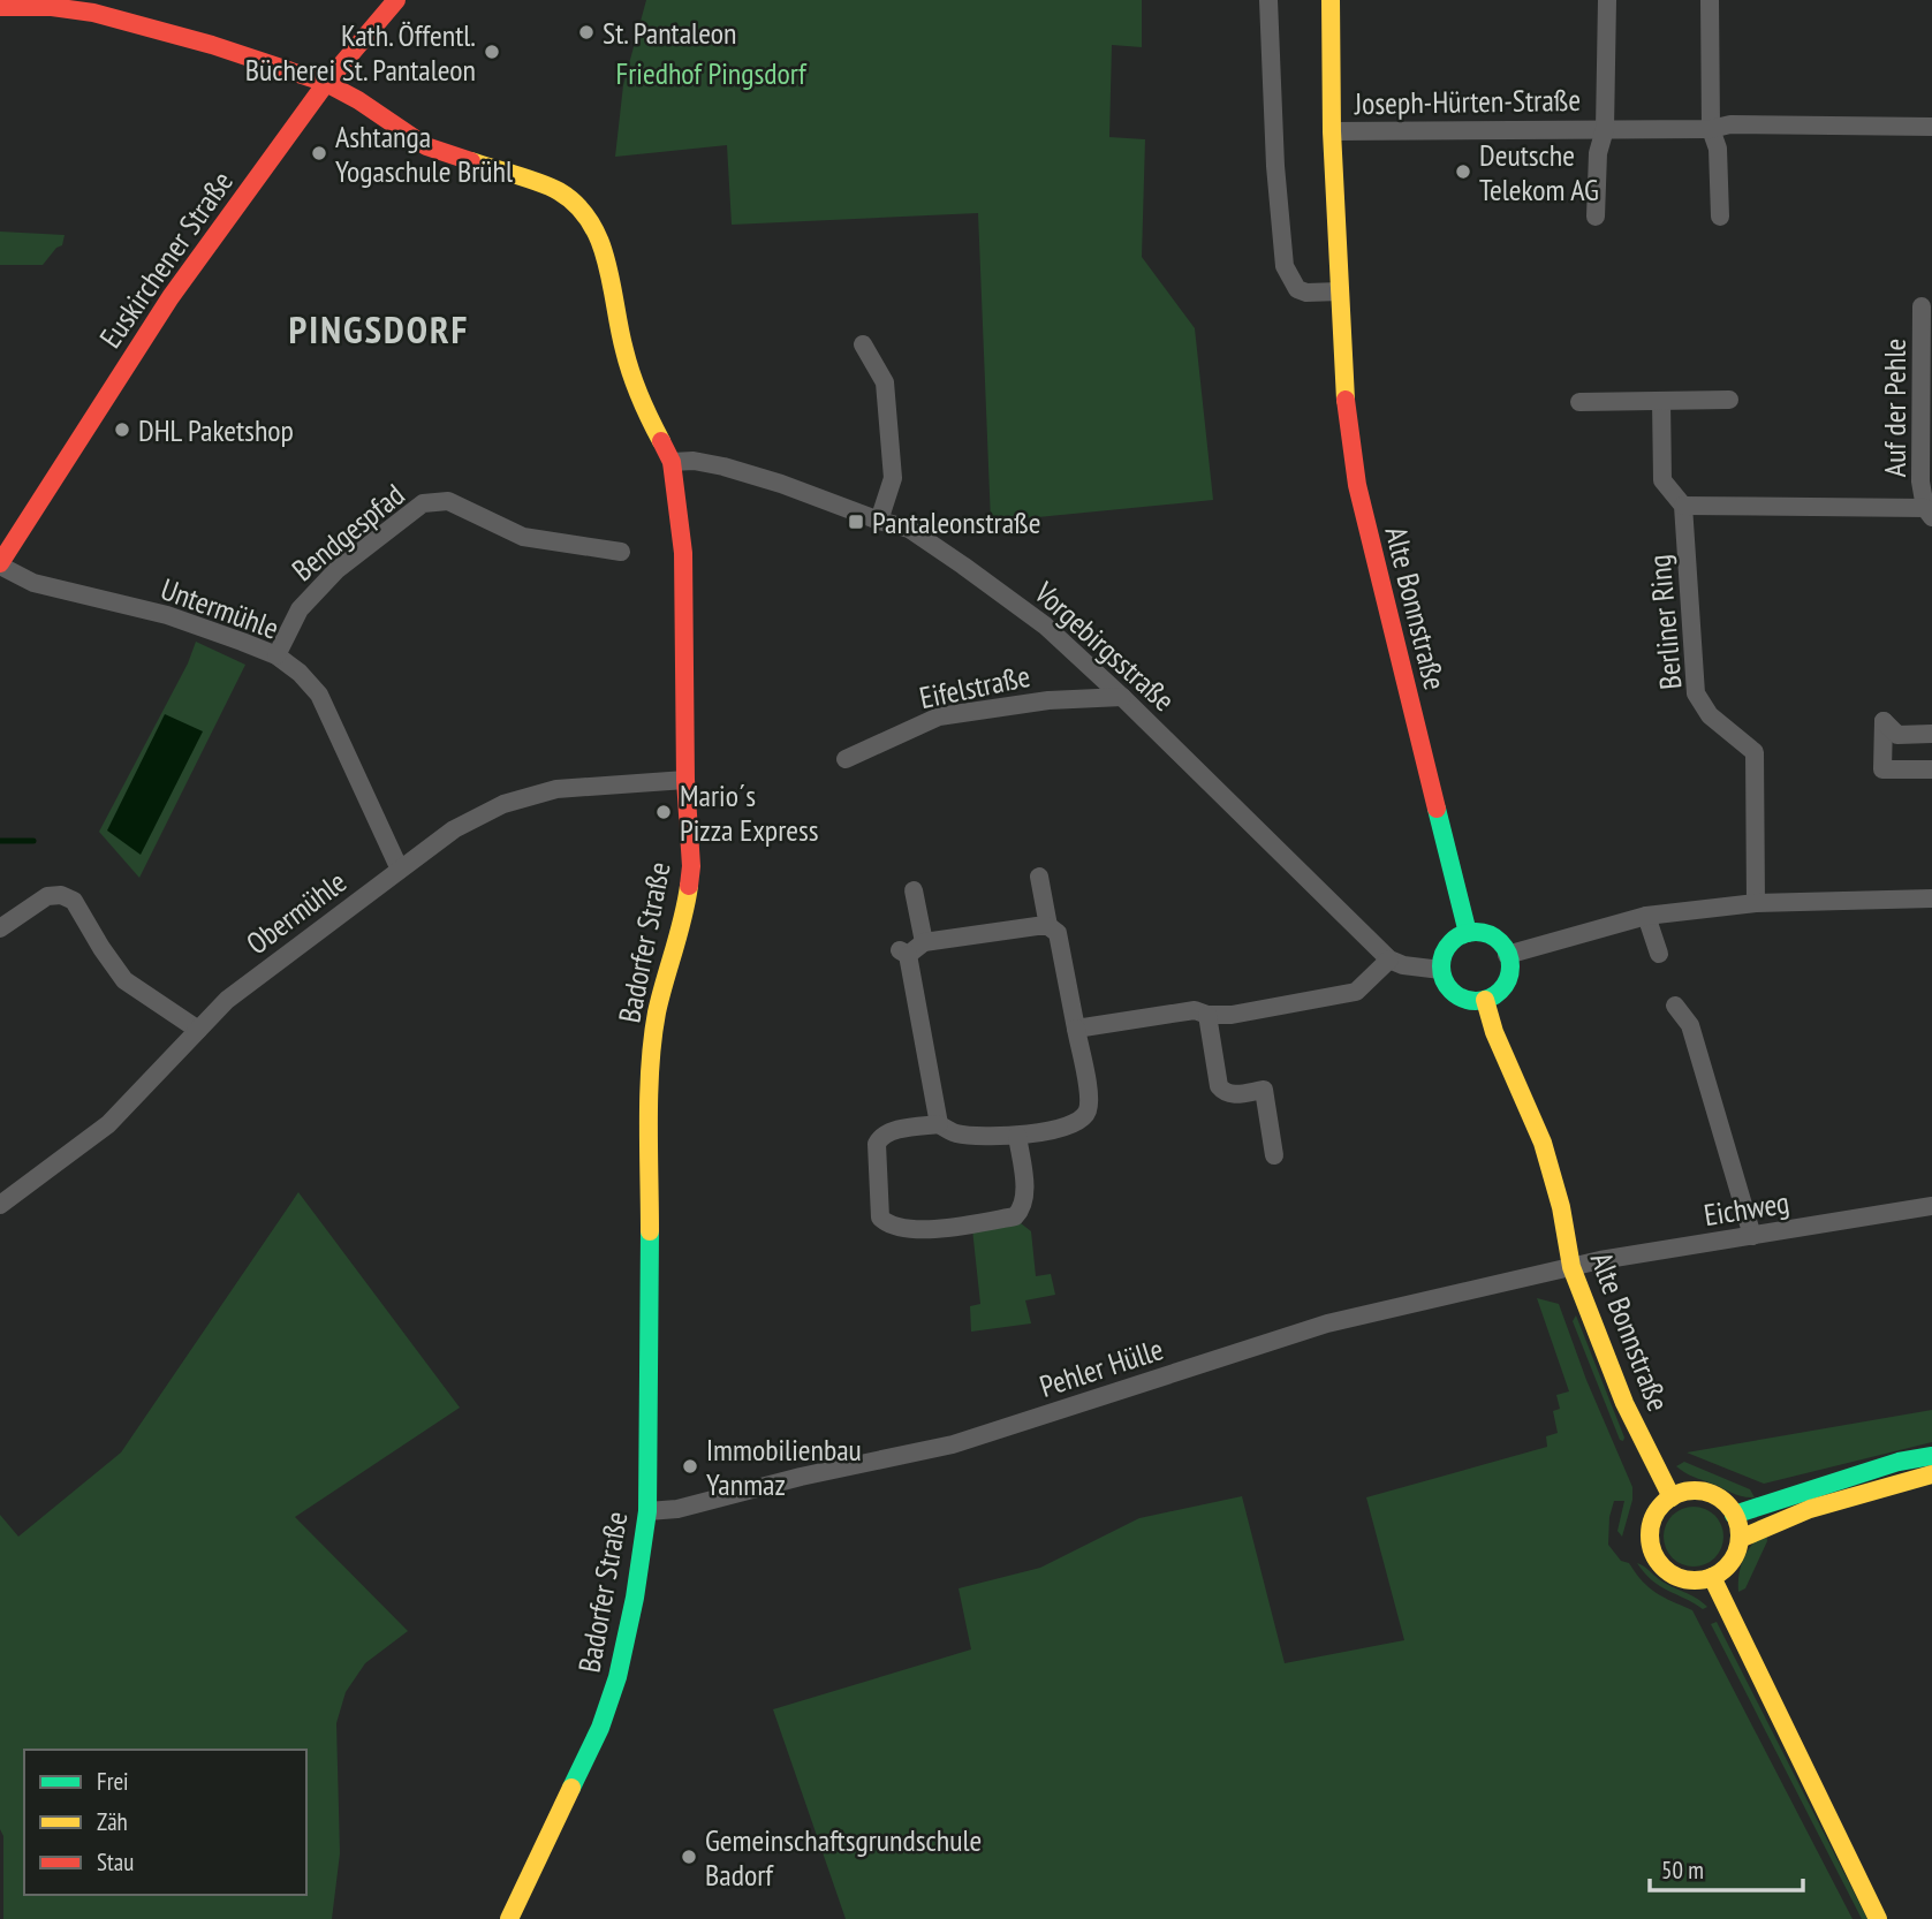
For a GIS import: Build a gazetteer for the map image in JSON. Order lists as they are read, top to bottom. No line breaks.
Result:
{"streets":{"main road":["Euskirchener Straße","Alte Bonnstraße","Badorfer Straße"],"street":["Joseph-Hürten-Straße","Auf der Pehle","Bendgespfad","Untermühle","Berliner Ring","Vorgebirgsstraße","Eifelstraße","Obermühle","Eichweg","Pehler Hülle"]},"crossings":[["Joseph-Hürten-Straße","Alte Bonnstraße"],["Euskirchener Straße","Untermühle"],["Euskirchener Straße","Badorfer Straße"],["Bendgespfad","Untermühle"],["Untermühle","Obermühle"],["Alte Bonnstraße","Vorgebirgsstraße"],["Alte Bonnstraße","Eichweg"],["Alte Bonnstraße","Pehler Hülle"],["Vorgebirgsstraße","Eifelstraße"],["Vorgebirgsstraße","Badorfer Straße"],["Obermühle","Badorfer Straße"],["Badorfer Straße","Pehler Hülle"],["Eichweg","Pehler Hülle"]],"districts":["PINGSDORF"],"parks":["Friedhof Pingsdorf"],"places":{"other":["St. Pantaleon","Kath. Öffentl. Bücherei St. Pantaleon","Ashtanga Yogaschule Brühl","Deutsche Telekom AG","DHL Paketshop","Mario´s Pizza Express","Immobilienbau Yanmaz","Gemeinschaftsgrundschule Badorf"],"transit":["Pantaleonstraße"]},"legend":["Frei","Zäh","Stau"],"scale_bar":"50 m"}
